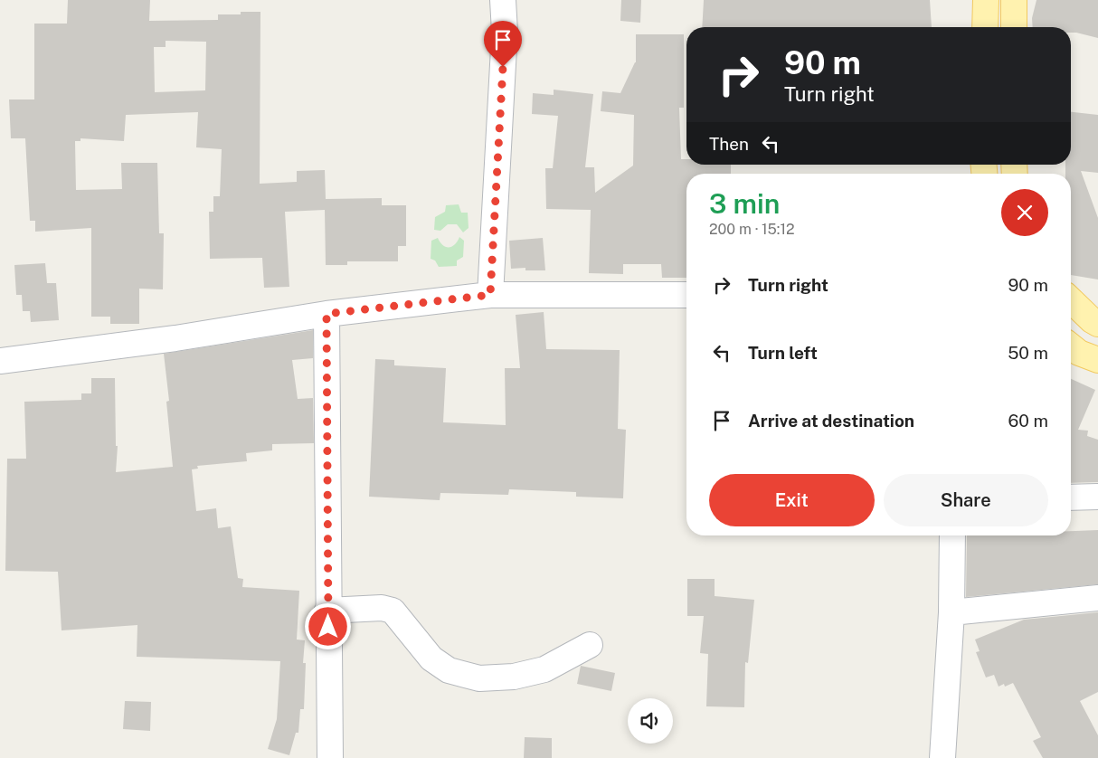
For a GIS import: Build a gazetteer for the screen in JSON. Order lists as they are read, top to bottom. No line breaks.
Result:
{"page":{"turn":["90 m","Turn right"],"then":"Then","heading":["3 min","200 m · 15:12"],"list":[{"name":"Turn right","value":"90 m"},{"name":"Turn left","value":"50 m"},{"name":"Arrive at destination","value":"60 m"}],"buttons":["Exit","Share"]}}
